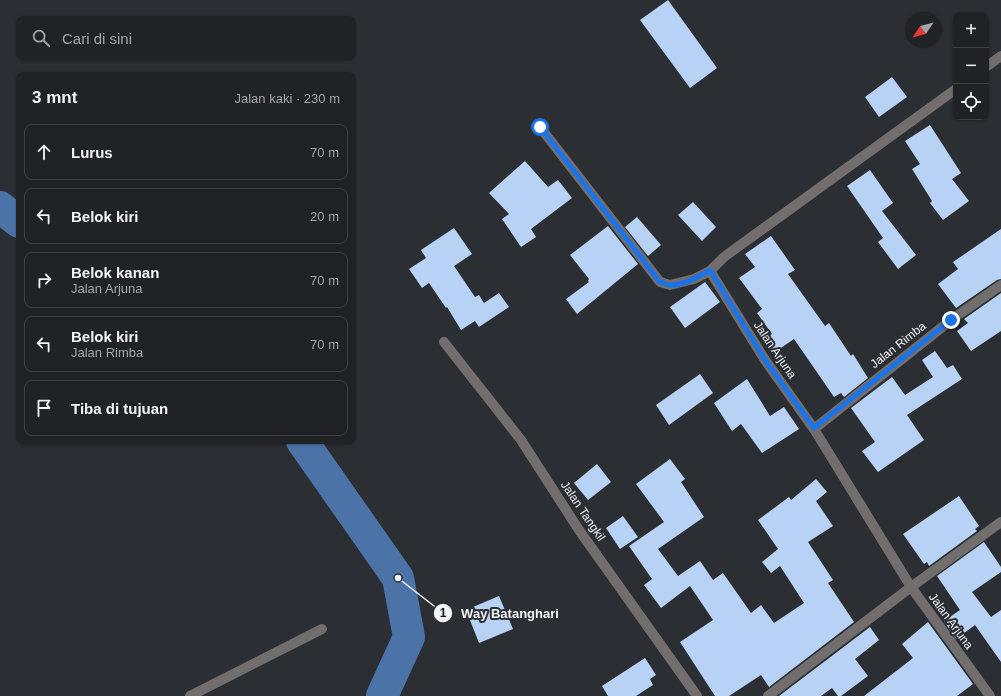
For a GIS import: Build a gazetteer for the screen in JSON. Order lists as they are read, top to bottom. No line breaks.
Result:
{"streets":{"street":["Jalan Rimba","Jalan Arjuna","Jalan Tangkil"]},"crossings":[["Jalan Rimba","Jalan Arjuna"]],"places":["Way Batanghari"],"north":"bottom left","page":{"map_buttons":["+","−"],"search":"Cari di sini","heading":["3 mnt","Jalan kaki · 230 m"],"list":[["Lurus","70 m"],["Belok kiri","20 m"],["Belok kanan","Jalan Arjuna","70 m"],["Belok kiri","Jalan Rimba","70 m"],"Tiba di tujuan"]}}
